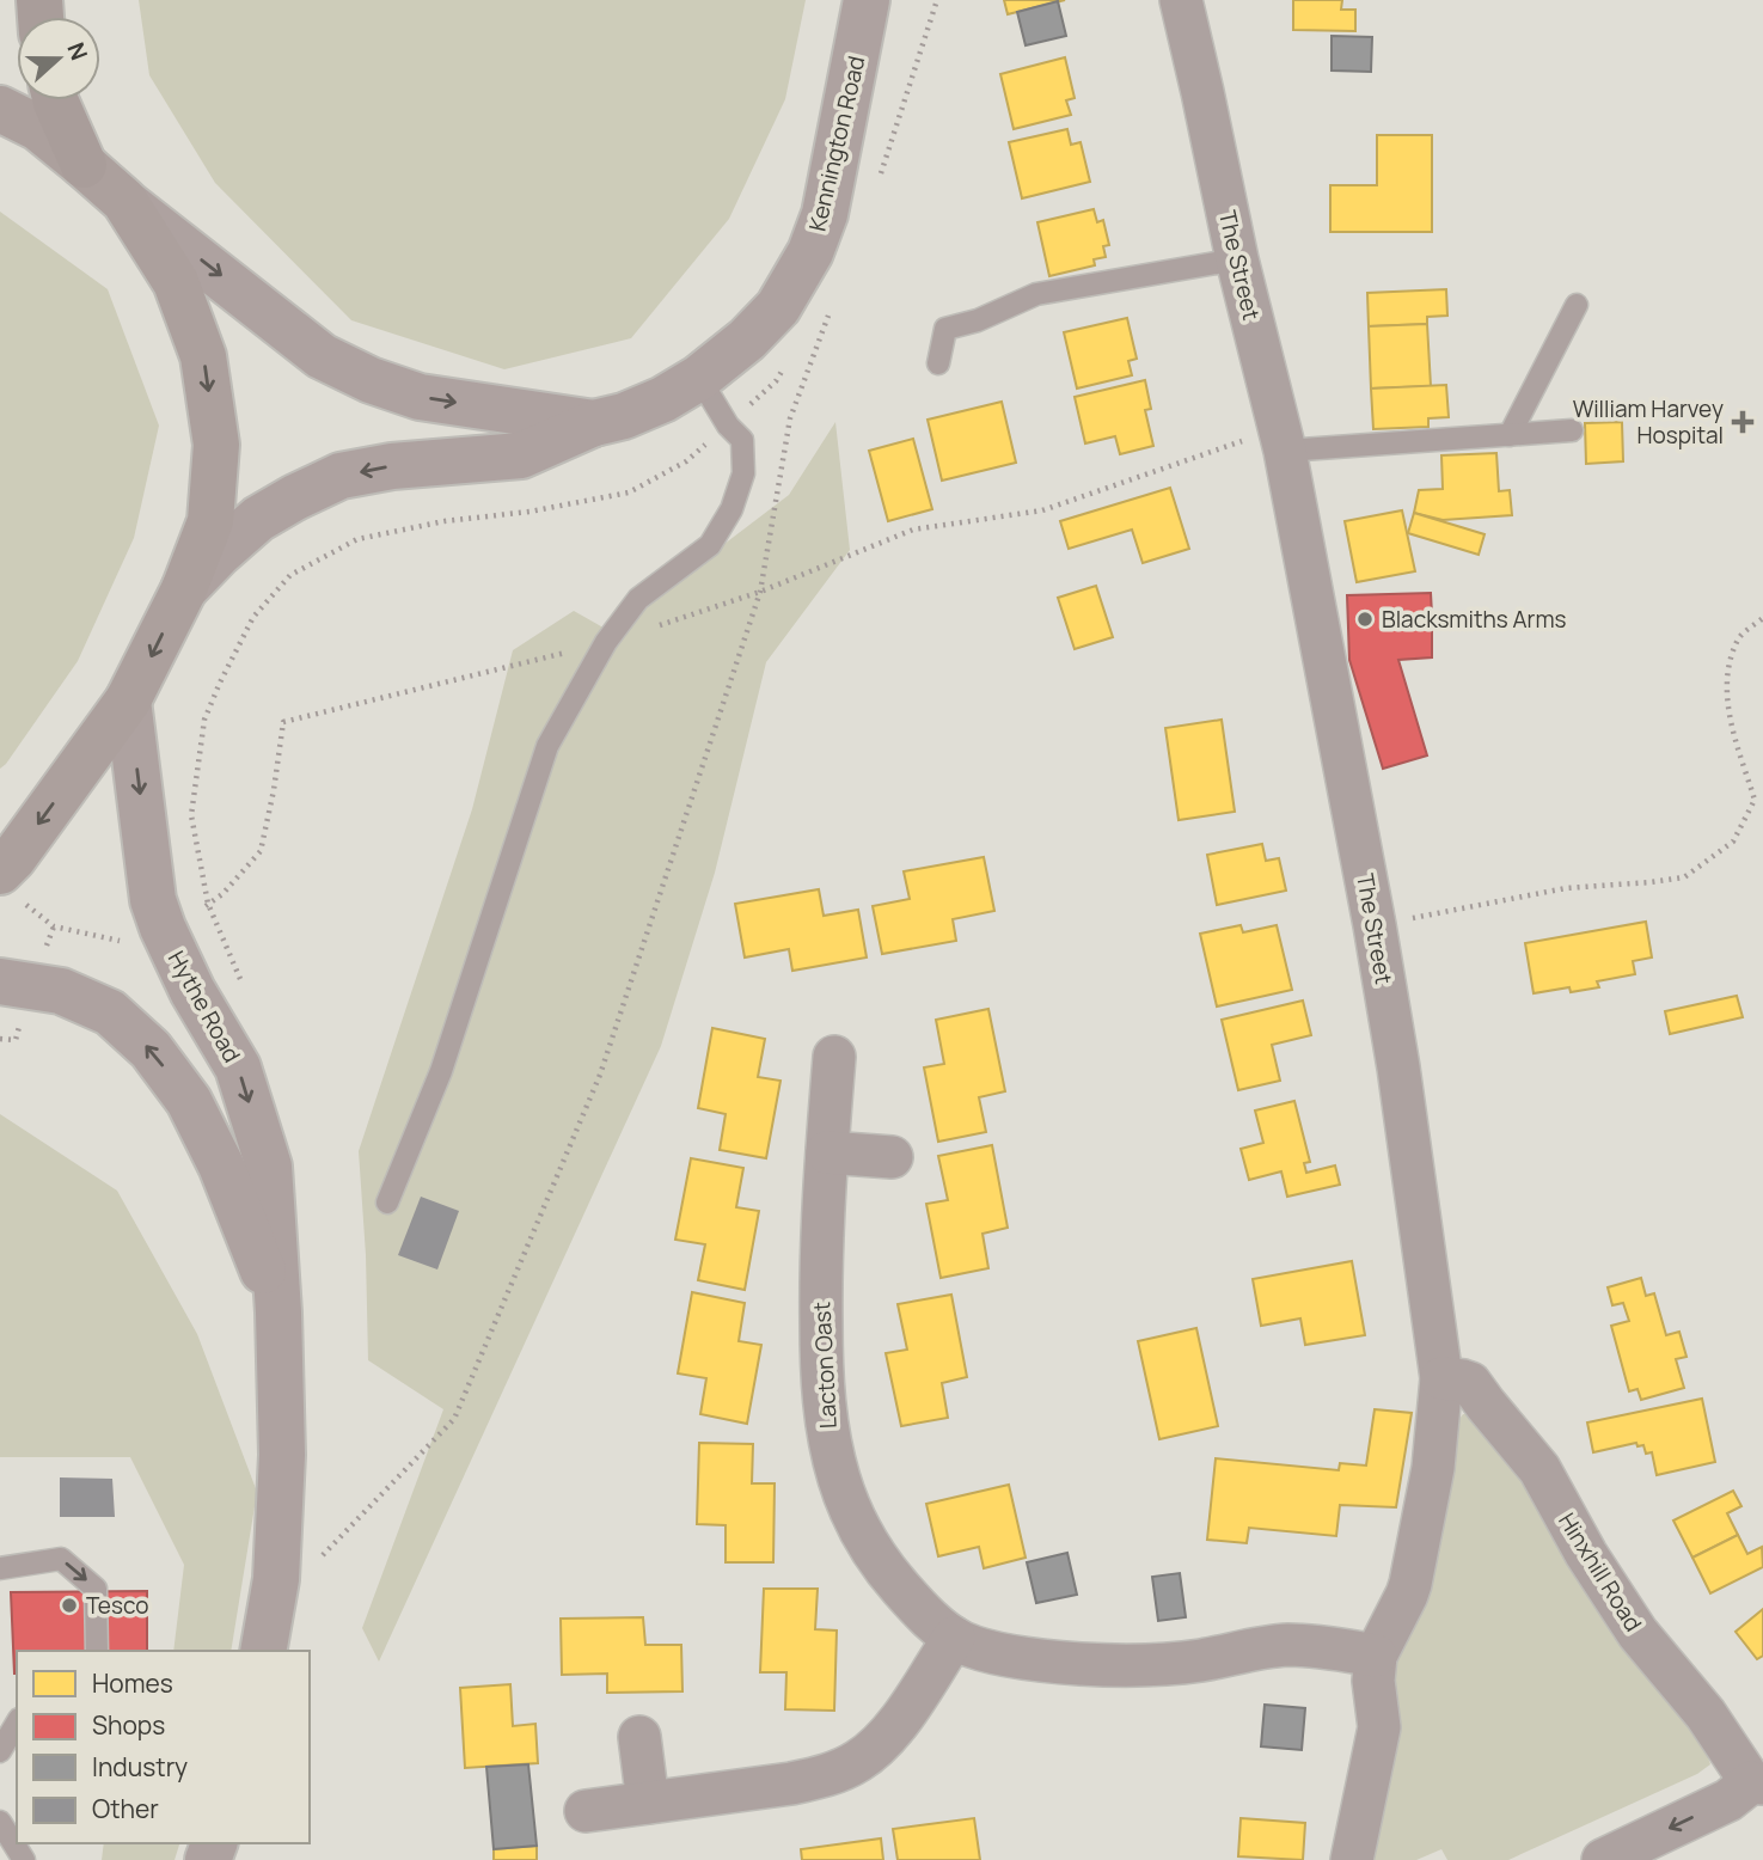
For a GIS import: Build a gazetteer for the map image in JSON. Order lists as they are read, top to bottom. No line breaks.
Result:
{"streets":{"main road":["Kennington Road","Hythe Road"],"street":["The Street","Lacton Oast","Hinxhill Road"]},"crossings":[["The Street","Lacton Oast"],["The Street","Hinxhill Road"]],"places":{"health":["William Harvey Hospital"],"other":["Blacksmiths Arms","Tesco"]},"legend":["Homes","Shops","Industry","Other"],"north":"right"}
